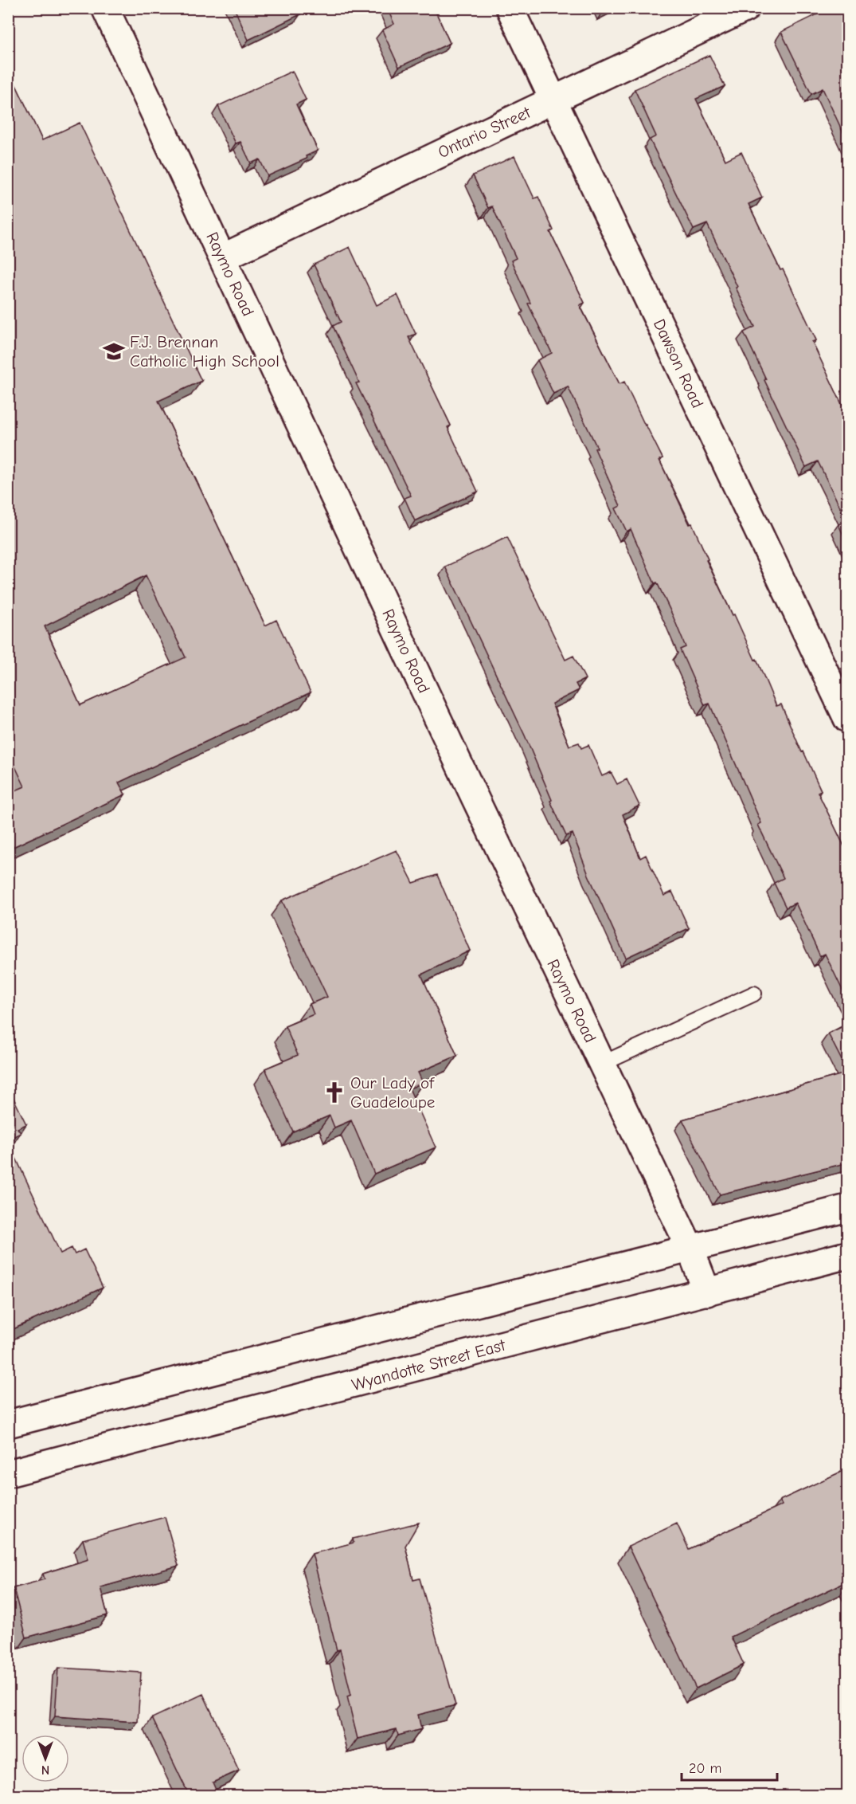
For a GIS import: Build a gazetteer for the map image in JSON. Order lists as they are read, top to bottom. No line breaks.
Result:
{"streets":{"street":["Ontario Street","Raymo Road","Dawson Road","Wyandotte Street East"]},"crossings":[["Ontario Street","Raymo Road"],["Ontario Street","Dawson Road"],["Raymo Road","Wyandotte Street East"]],"places":{"school or university":["F.J. Brennan Catholic High School"],"church":["Our Lady of Guadeloupe"]},"scale_bar":"20 m","north":"bottom"}
